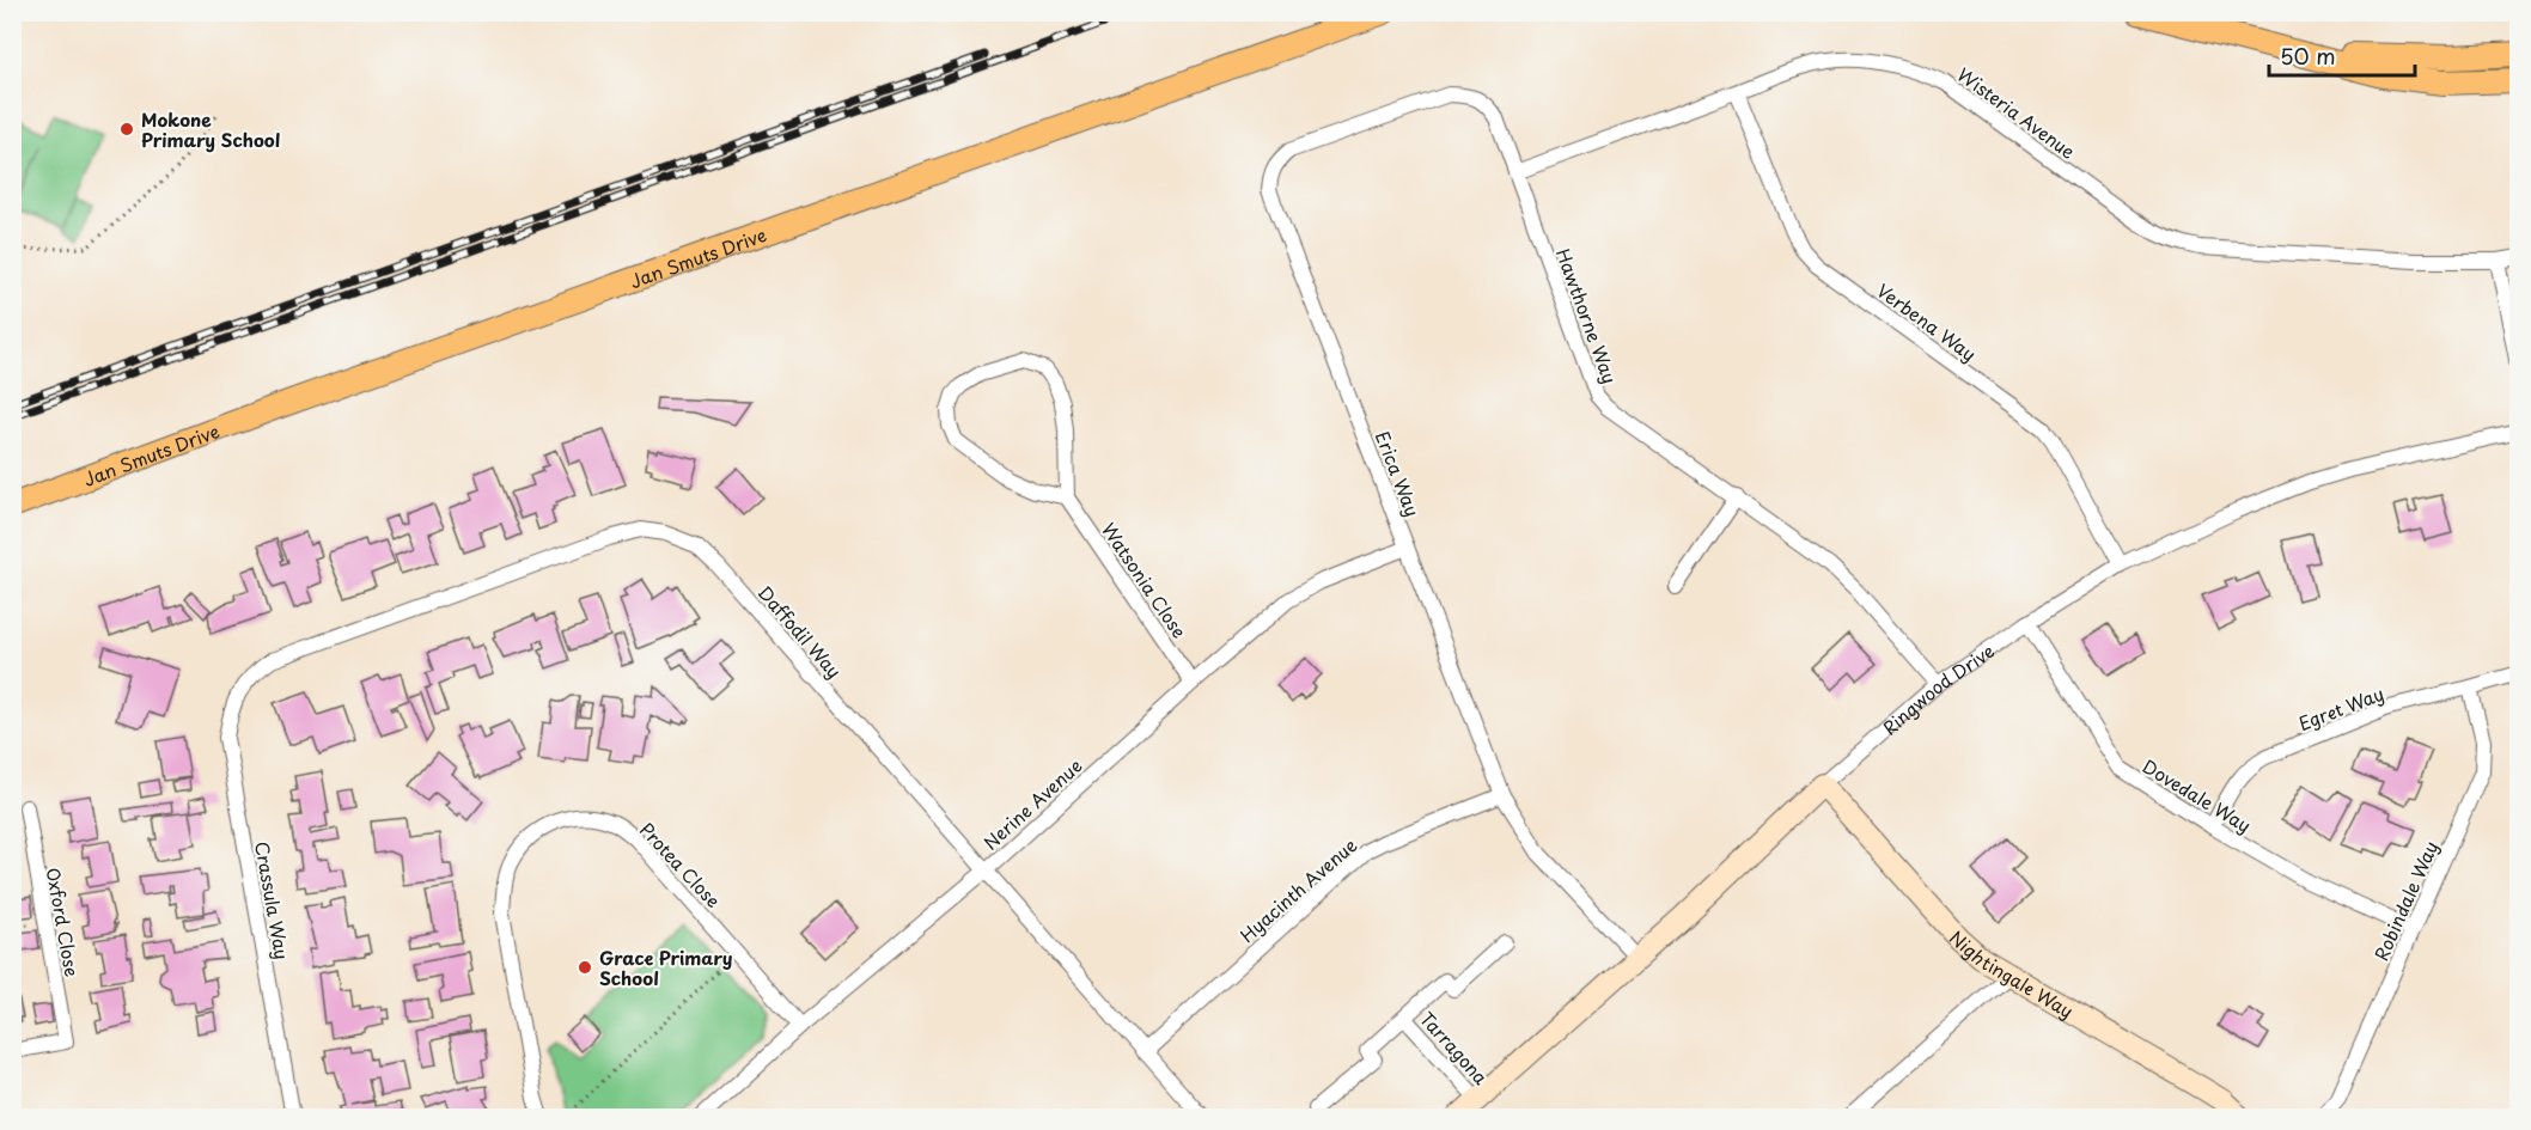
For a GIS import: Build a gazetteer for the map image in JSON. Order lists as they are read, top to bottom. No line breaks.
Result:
{"streets":{"main road":["Jan Smuts Drive"],"street":["Wisteria Avenue","Hawthorne Way","Verbena Way","Erica Way","Watsonia Close","Daffodil Way","Ringwood Drive","Egret Way","Dovedale Way","Nerine Avenue","Protea Close","Hyacinth Avenue","Crassula Way","Robindale Way","Oxford Close","Nightingale Way","Tarragona"]},"crossings":[["Wisteria Avenue","Hawthorne Way"],["Wisteria Avenue","Verbena Way"],["Hawthorne Way","Erica Way"],["Hawthorne Way","Ringwood Drive"],["Verbena Way","Ringwood Drive"],["Erica Way","Ringwood Drive"],["Erica Way","Nerine Avenue"],["Erica Way","Hyacinth Avenue"],["Watsonia Close","Nerine Avenue"],["Daffodil Way","Nerine Avenue"],["Daffodil Way","Hyacinth Avenue"],["Daffodil Way","Crassula Way"],["Ringwood Drive","Dovedale Way"],["Ringwood Drive","Nightingale Way"],["Ringwood Drive","Tarragona"],["Egret Way","Dovedale Way"],["Egret Way","Robindale Way"],["Dovedale Way","Robindale Way"],["Nerine Avenue","Protea Close"]],"places":["Mokone Primary School","Grace Primary School"],"scale_bar":"50 m"}
